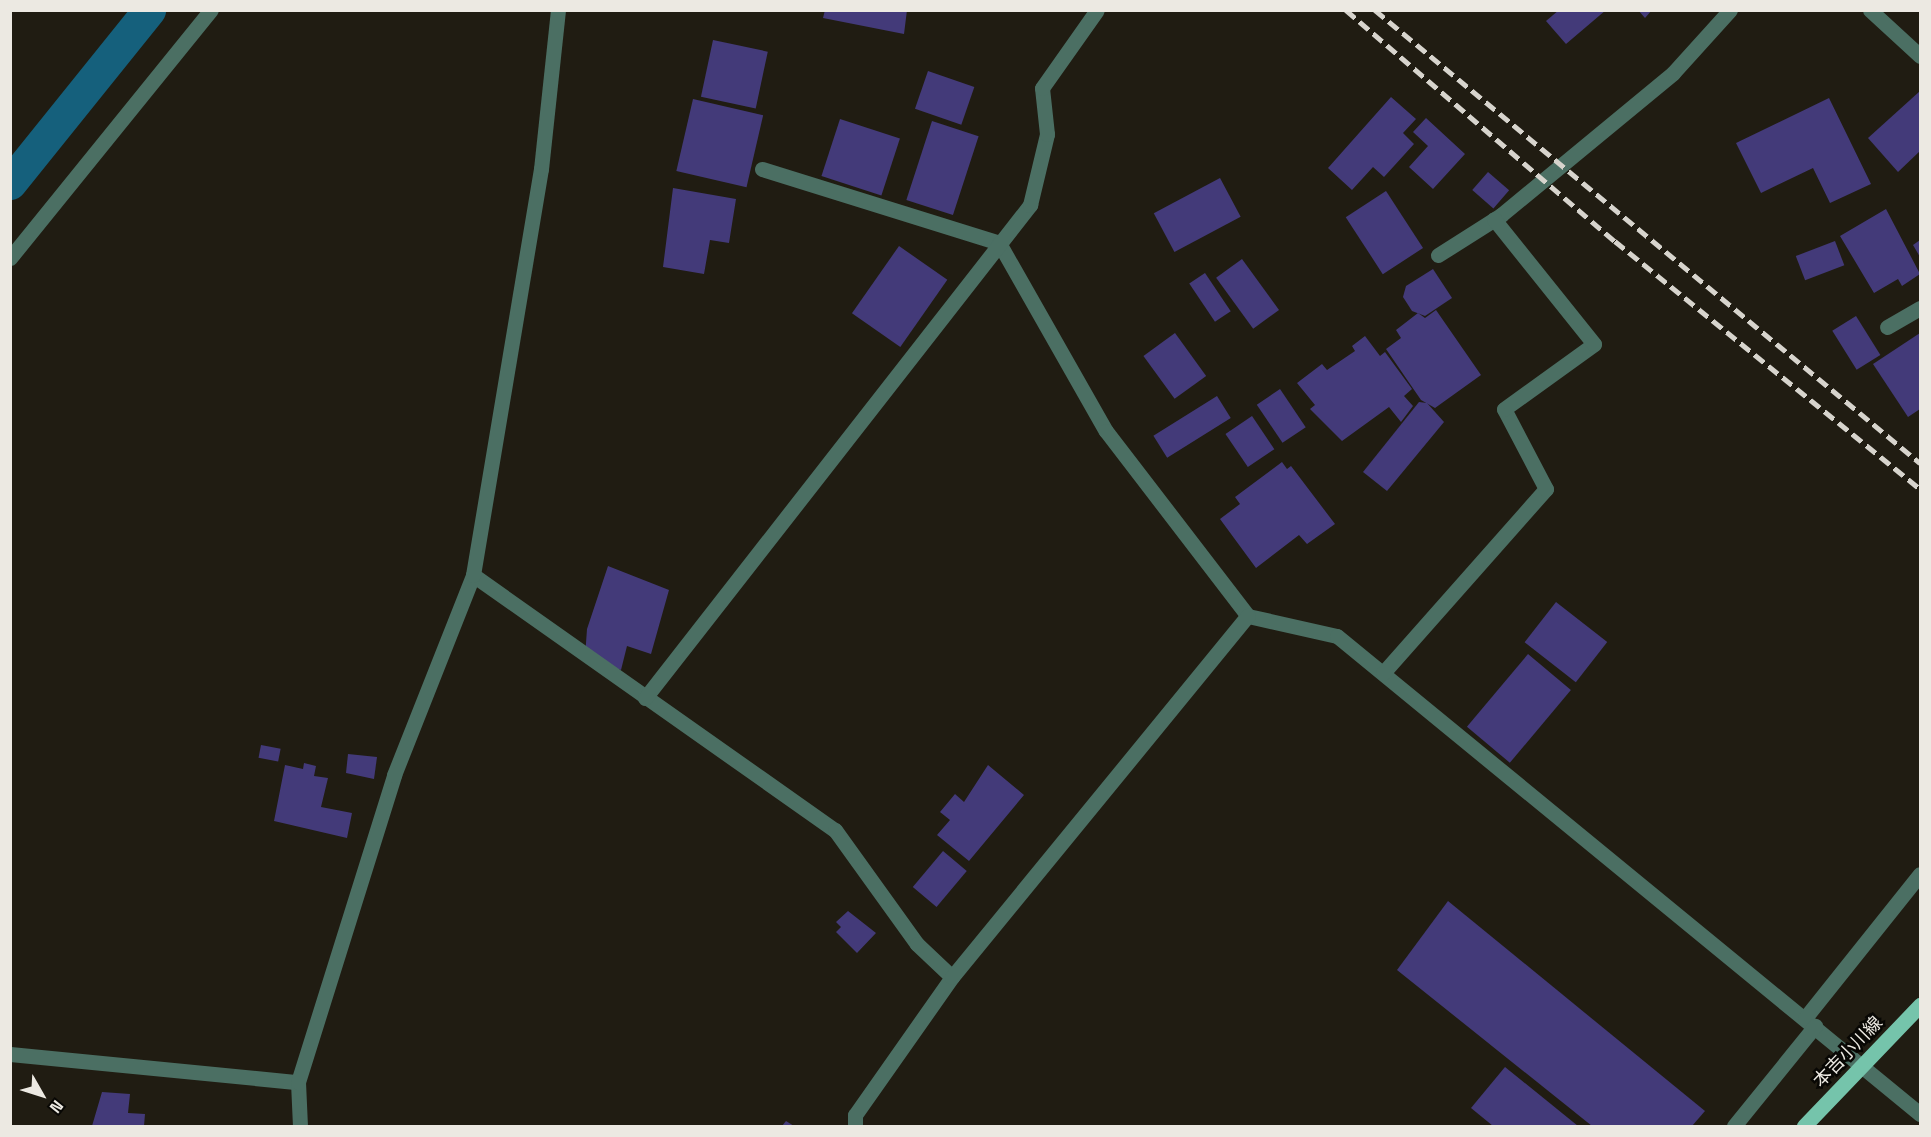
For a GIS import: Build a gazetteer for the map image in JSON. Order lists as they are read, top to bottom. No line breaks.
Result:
{"streets":{"main road":["本吉小川線"]},"north":"bottom right"}
